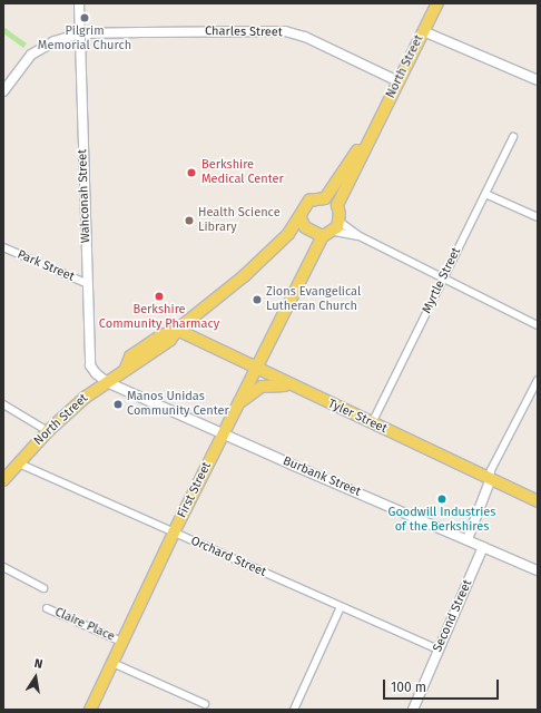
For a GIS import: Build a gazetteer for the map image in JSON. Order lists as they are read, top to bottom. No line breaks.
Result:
{"streets":{"main road":["North Street","Tyler Street","First Street"],"street":["Charles Street","Wahconah Street","Park Street","Myrtle Street","Burbank Street","Orchard Street","Second Street","Claire Place"]},"crossings":[["Charles Street","North Street"],["Charles Street","Wahconah Street"],["North Street","Wahconah Street"],["North Street","Tyler Street"],["North Street","Burbank Street"],["North Street","First Street"],["North Street","Orchard Street"],["Wahconah Street","Park Street"],["Wahconah Street","Burbank Street"],["Myrtle Street","Tyler Street"],["Tyler Street","First Street"],["Burbank Street","First Street"],["Burbank Street","Second Street"],["First Street","Orchard Street"],["First Street","Claire Place"],["Orchard Street","Second Street"]],"places":["Pilgrim Memorial Church","Berkshire Medical Center","Health Science Library","Berkshire Community Pharmacy","Zions Evangelical Lutheran Church","Manos Unidas Community Center","Goodwill Industries of the Berkshires"],"scale_bar":"100 m","north":"top"}
